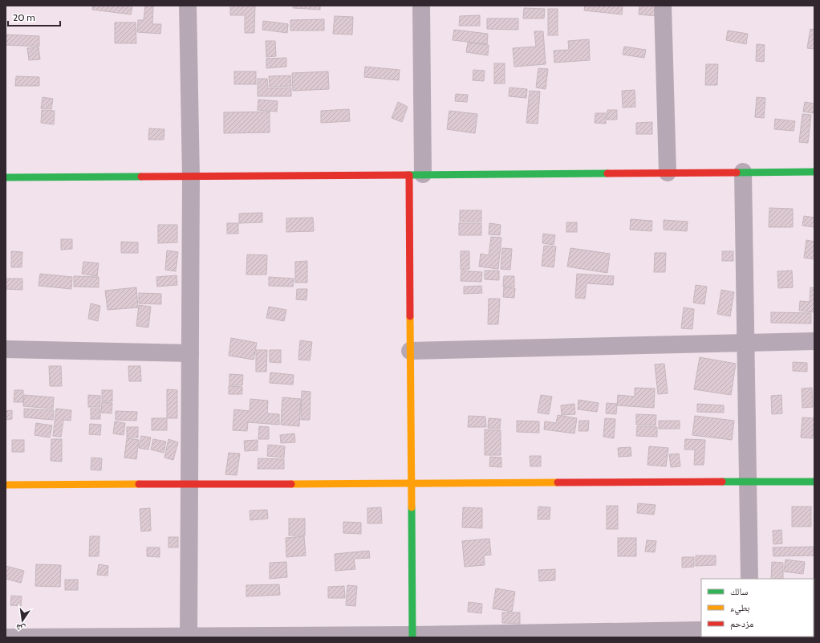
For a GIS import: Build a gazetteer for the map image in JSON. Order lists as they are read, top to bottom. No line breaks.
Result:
{"legend":["سالك","بطيء","مزدحم"],"scale_bar":"20 m","north":"bottom"}
